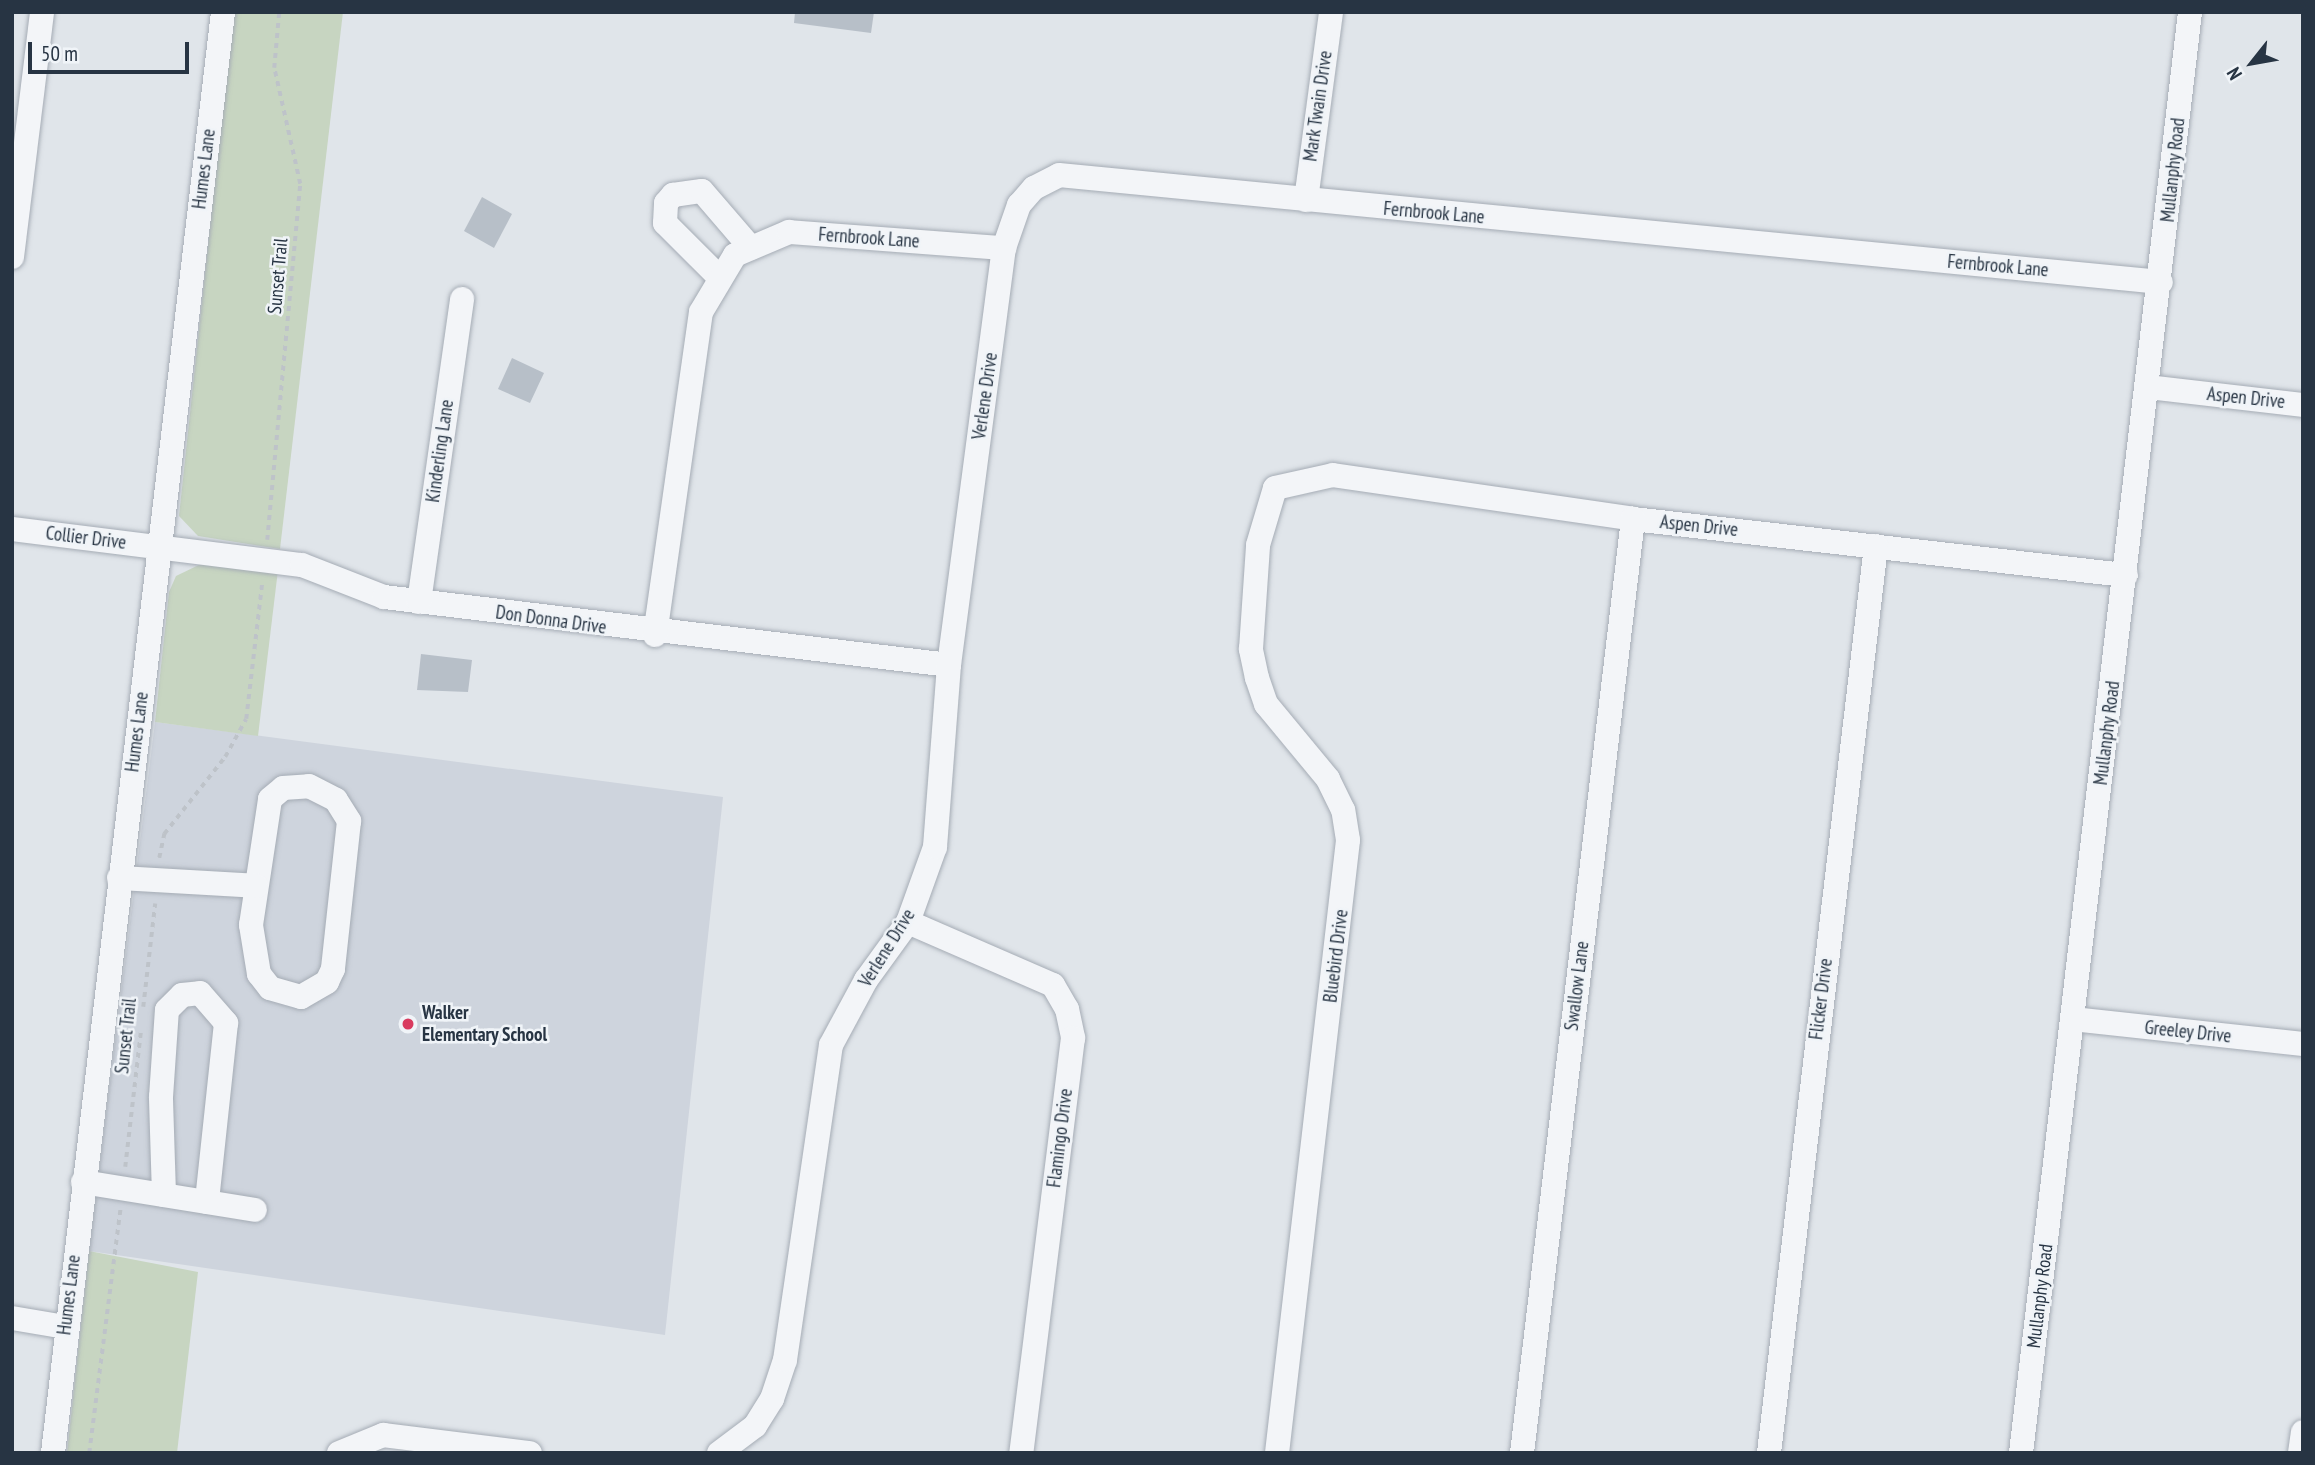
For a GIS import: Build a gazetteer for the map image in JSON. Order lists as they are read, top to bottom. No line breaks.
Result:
{"streets":{"street":["Mark Twain Drive","Humes Lane","Mullanphy Road","Fernbrook Lane","Verlene Drive","Aspen Drive","Kinderling Lane","Collier Drive","Don Donna Drive","Bluebird Drive","Swallow Lane","Flicker Drive","Greeley Drive","Flamingo Drive"],"path":["Sunset Trail"]},"crossings":[["Mark Twain Drive","Fernbrook Lane"],["Humes Lane","Collier Drive"],["Humes Lane","Don Donna Drive"],["Mullanphy Road","Fernbrook Lane"],["Mullanphy Road","Aspen Drive"],["Mullanphy Road","Greeley Drive"],["Fernbrook Lane","Verlene Drive"],["Fernbrook Lane","Don Donna Drive"],["Verlene Drive","Don Donna Drive"],["Verlene Drive","Flamingo Drive"],["Aspen Drive","Bluebird Drive"],["Aspen Drive","Swallow Lane"],["Aspen Drive","Flicker Drive"],["Kinderling Lane","Don Donna Drive"],["Collier Drive","Don Donna Drive"]],"places":["Walker Elementary School"],"scale_bar":"50 m","north":"bottom left"}
